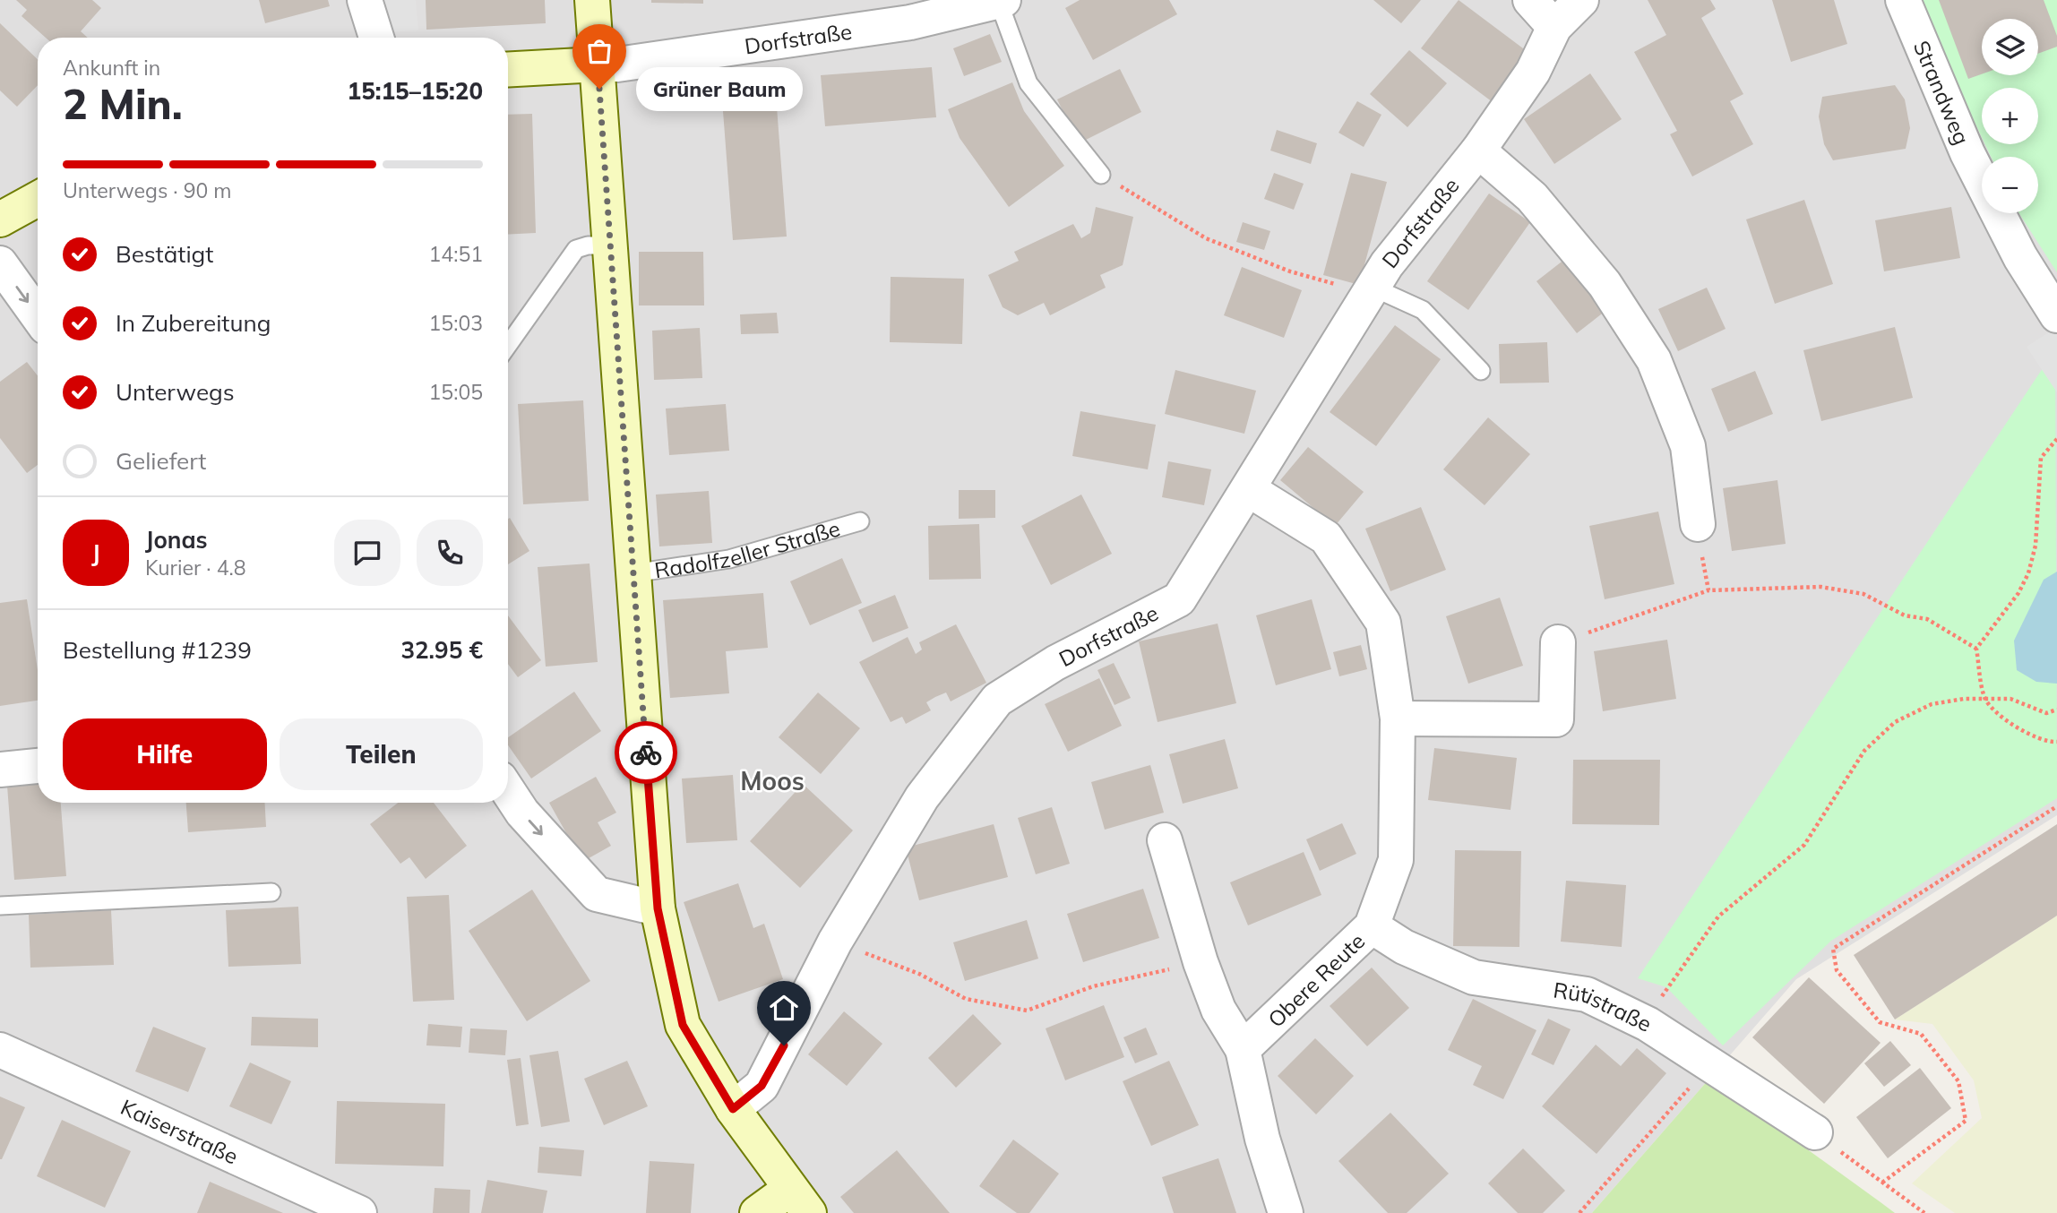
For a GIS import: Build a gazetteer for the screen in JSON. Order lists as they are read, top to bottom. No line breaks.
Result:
{"streets":{"main road":["Radolfzeller Straße"],"street":["Dorfstraße","Strandweg","Obere Reute","Rütistraße","Kaiserstraße"]},"crossings":[["Dorfstraße","Radolfzeller Straße"],["Dorfstraße","Obere Reute"],["Obere Reute","Rütistraße"]],"districts":["Moos"],"places":["Grüner Baum"],"page":{"map_buttons":["+","−"],"heading":["2 Min.","Ankunft in","15:15–15:20"],"panel":["Jonas","Kurier · 4.8","Bestellung #1239","32.95 €"],"bubble":"Grüner Baum","bar":"Unterwegs · 90 m","list":[["Bestätigt","14:51"],["In Zubereitung","15:03"],["Unterwegs","15:05"],"Geliefert"],"round":"J","buttons":["Hilfe","Teilen"]}}
